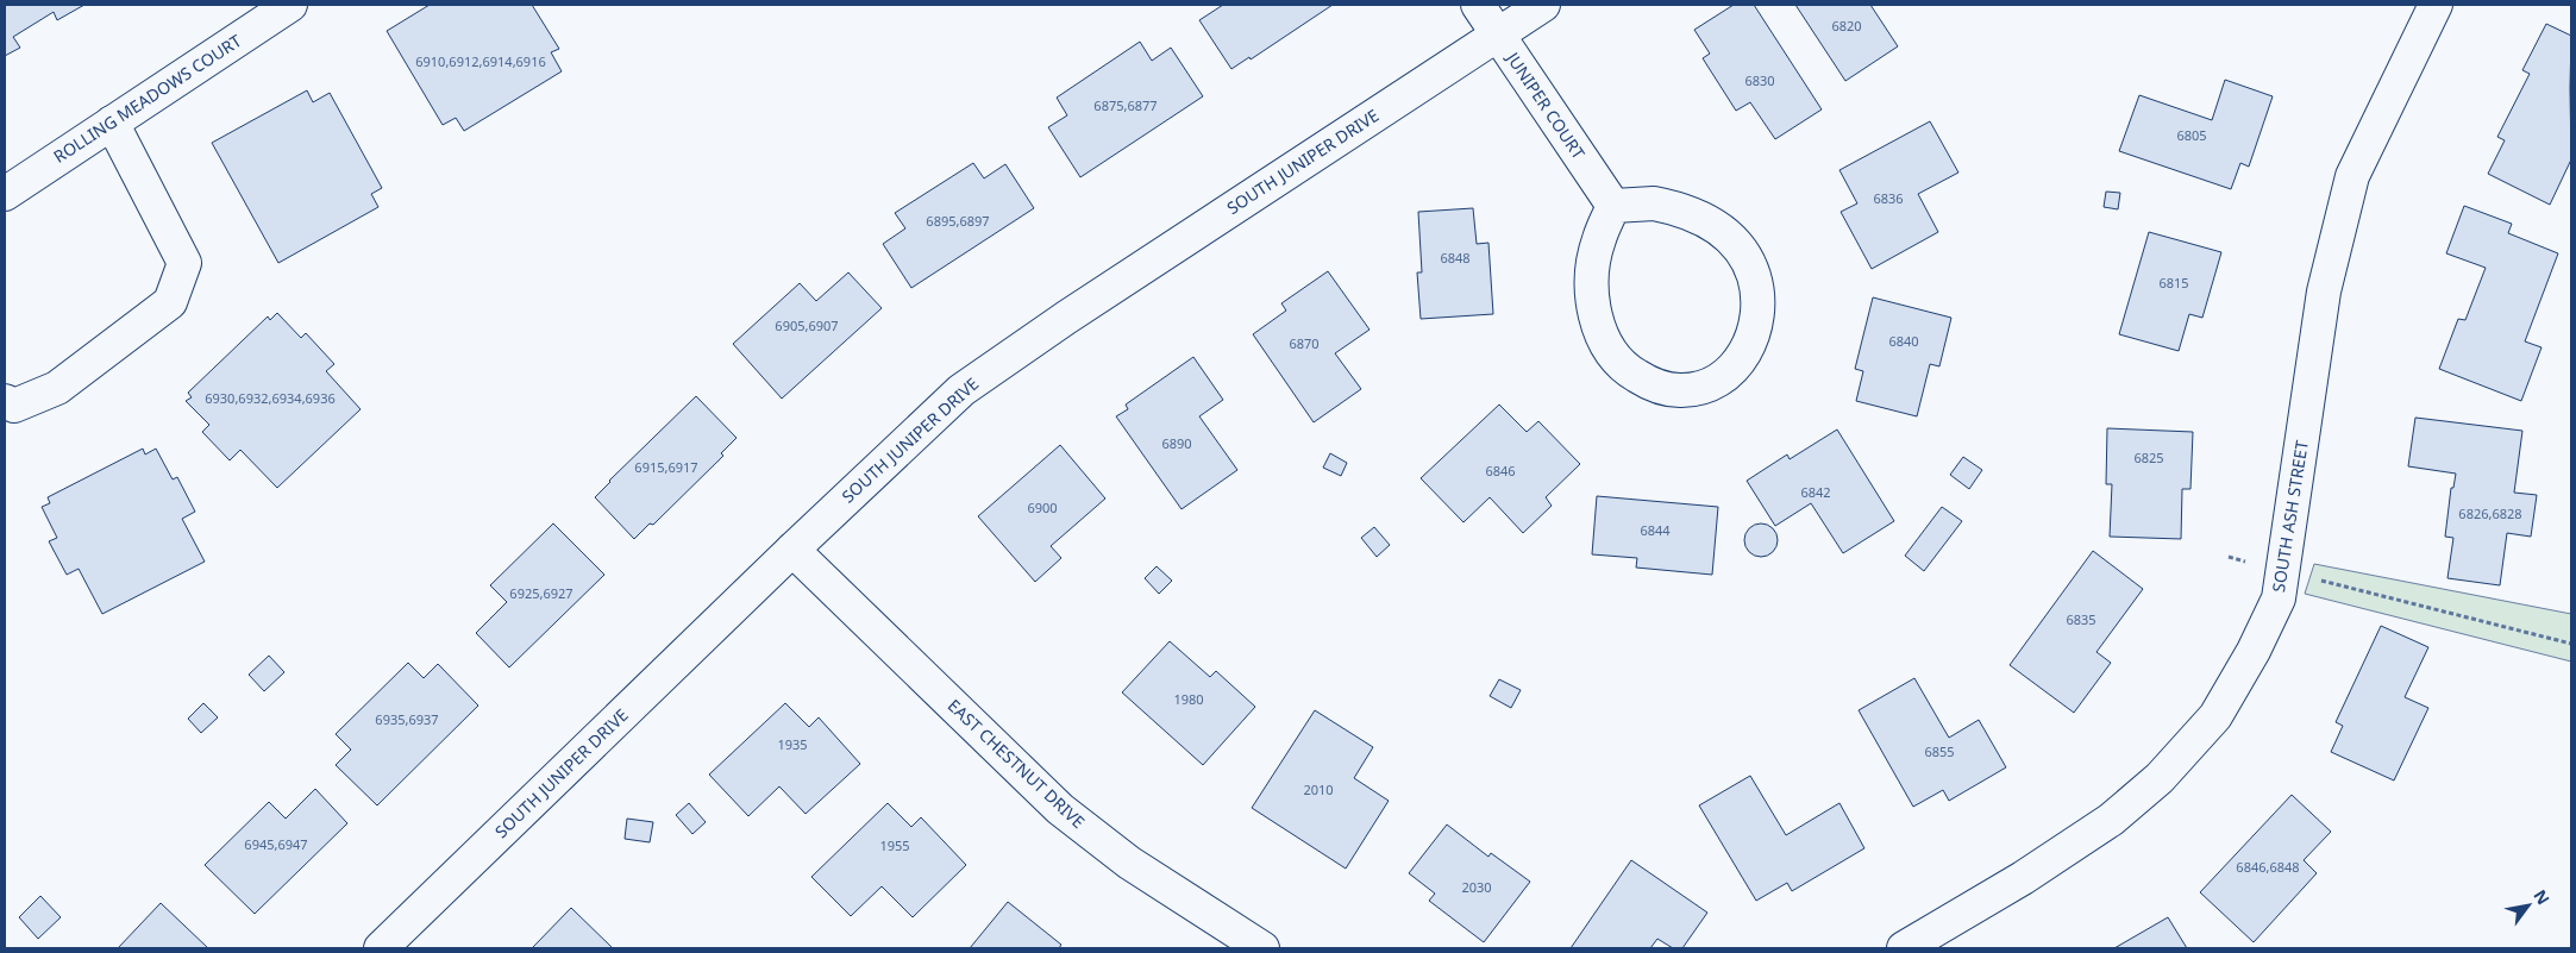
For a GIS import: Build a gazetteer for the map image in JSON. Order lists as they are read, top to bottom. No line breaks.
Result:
{"streets":{"street":["ROLLING MEADOWS COURT","JUNIPER COURT","SOUTH JUNIPER DRIVE","SOUTH ASH STREET","EAST CHESTNUT DRIVE"]},"crossings":[["JUNIPER COURT","SOUTH JUNIPER DRIVE"],["SOUTH JUNIPER DRIVE","EAST CHESTNUT DRIVE"]],"house_numbers":["6820","6910,6912,6914,6916","6830","6875,6877","6805","6836","6895,6897","6848","6815","6905,6907","6840","6870","6930,6932,6934,6936","6890","6825","6915,6917","6846","6842","6900","6826,6828","6844","6925,6927","6835","1980","6935,6937","1935","6855","2010","6945,6947","1955","6846,6848","2030"],"north":"top right"}
